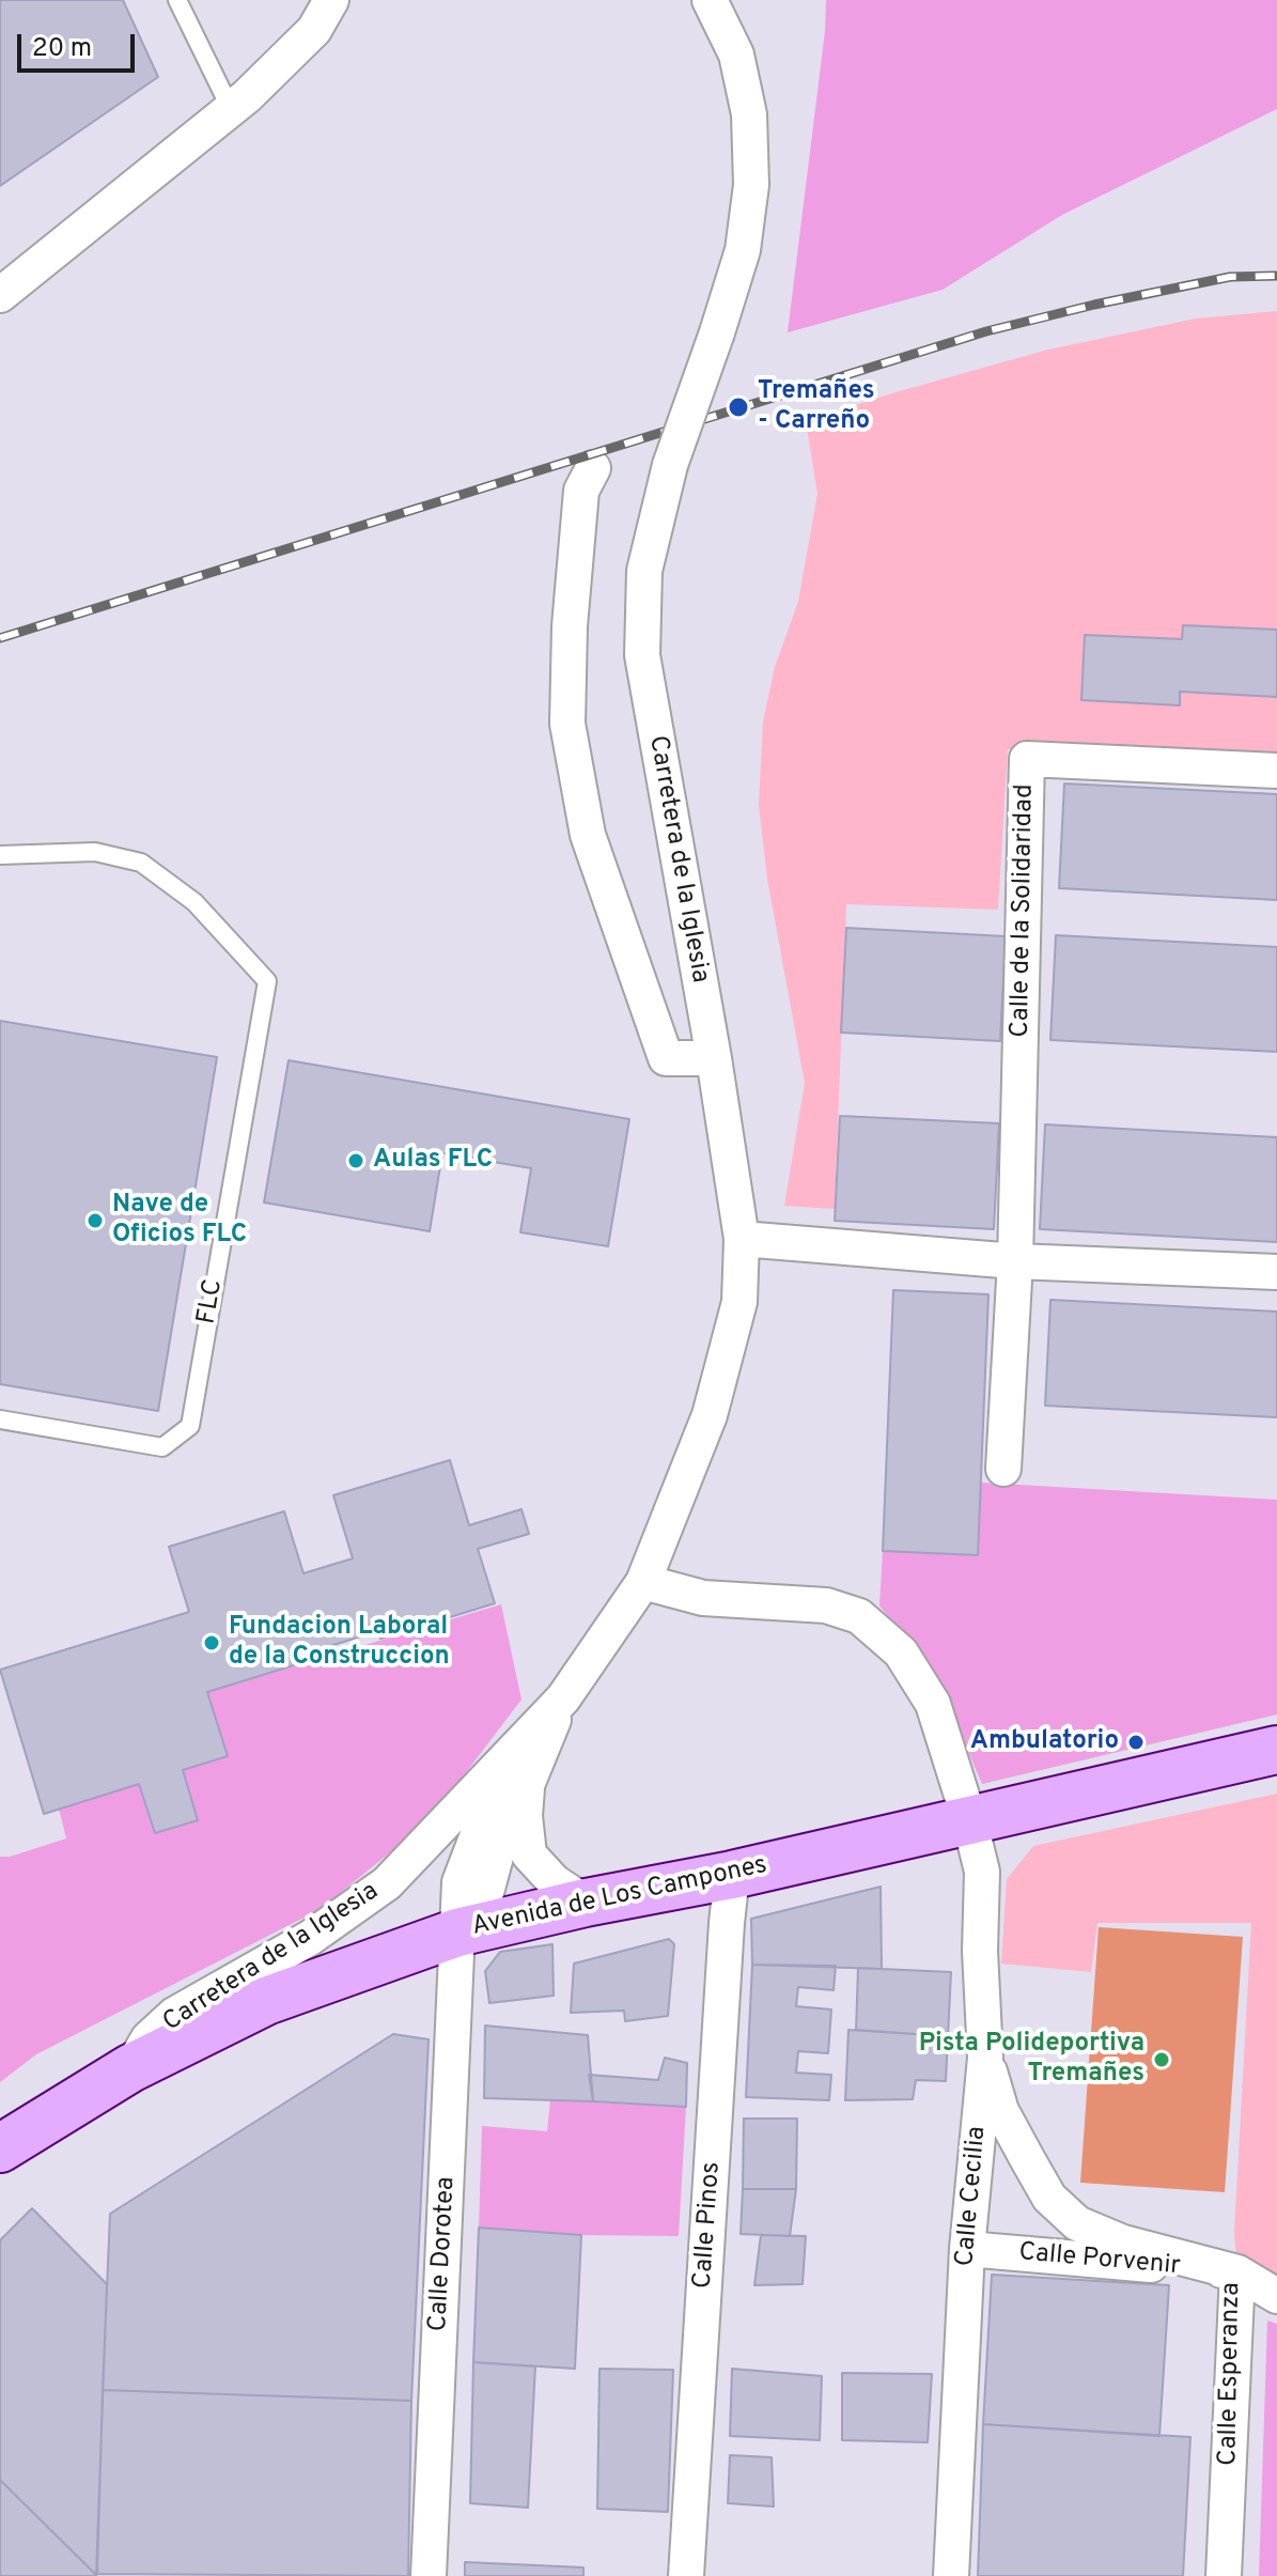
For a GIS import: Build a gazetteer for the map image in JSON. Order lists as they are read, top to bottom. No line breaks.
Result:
{"streets":{"street":["Carretera de la Iglesia","Calle de la Solidaridad","Avenida de Los Campones","Calle Cecilia","Calle Pinos","Calle Dorotea","Calle Porvenir","Calle Esperanza"],"lane":["FLC"]},"crossings":[["Carretera de la Iglesia","Avenida de Los Campones"],["Carretera de la Iglesia","Calle Cecilia"],["Carretera de la Iglesia","Calle Dorotea"],["Avenida de Los Campones","Calle Cecilia"],["Avenida de Los Campones","Calle Pinos"],["Avenida de Los Campones","Calle Dorotea"],["Calle Cecilia","Calle Porvenir"],["Calle Cecilia","Calle Esperanza"],["Calle Porvenir","Calle Esperanza"]],"places":["Tremañes - Carreño","Aulas FLC","Nave de Oficios FLC","Fundacion Laboral de la Construccion","Ambulatorio","Pista Polideportiva Tremañes"],"scale_bar":"20 m"}
